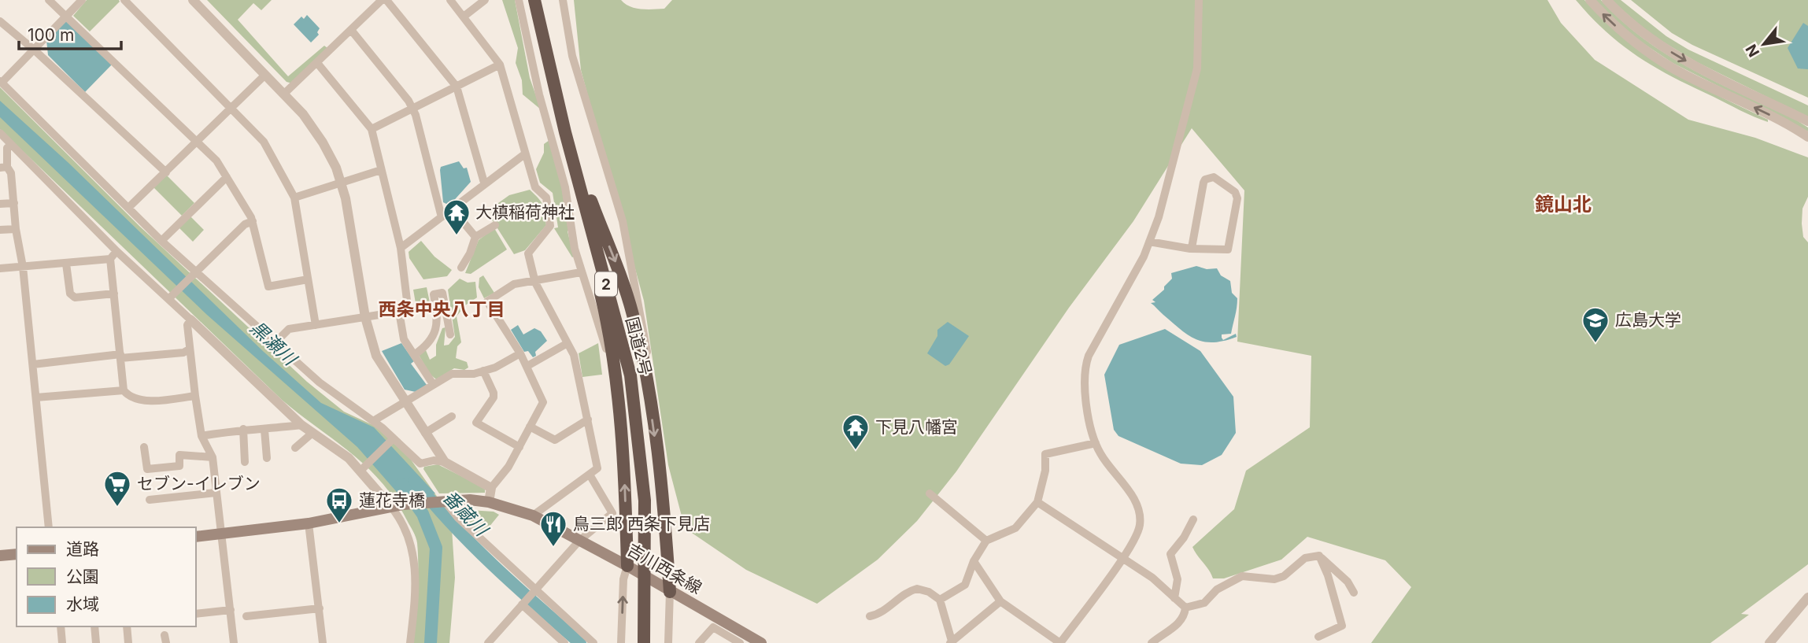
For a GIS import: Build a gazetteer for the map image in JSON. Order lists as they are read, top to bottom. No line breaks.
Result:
{"streets":{"highway":["2","国道2号"],"main road":["吉川西条線"]},"districts":["鏡山北","西条中央八丁目"],"water":["黒瀬川","番蔵川"],"places":{"temple":["大槙稲荷神社","下見八幡宮"],"school or university":["広島大学"],"supermarket":["セブン-イレブン"],"bus stop":["蓮花寺橋"],"restaurant":["鳥三郎 西条下見店"]},"legend":["道路","公園","水域"],"scale_bar":"100 m","north":"bottom left"}
